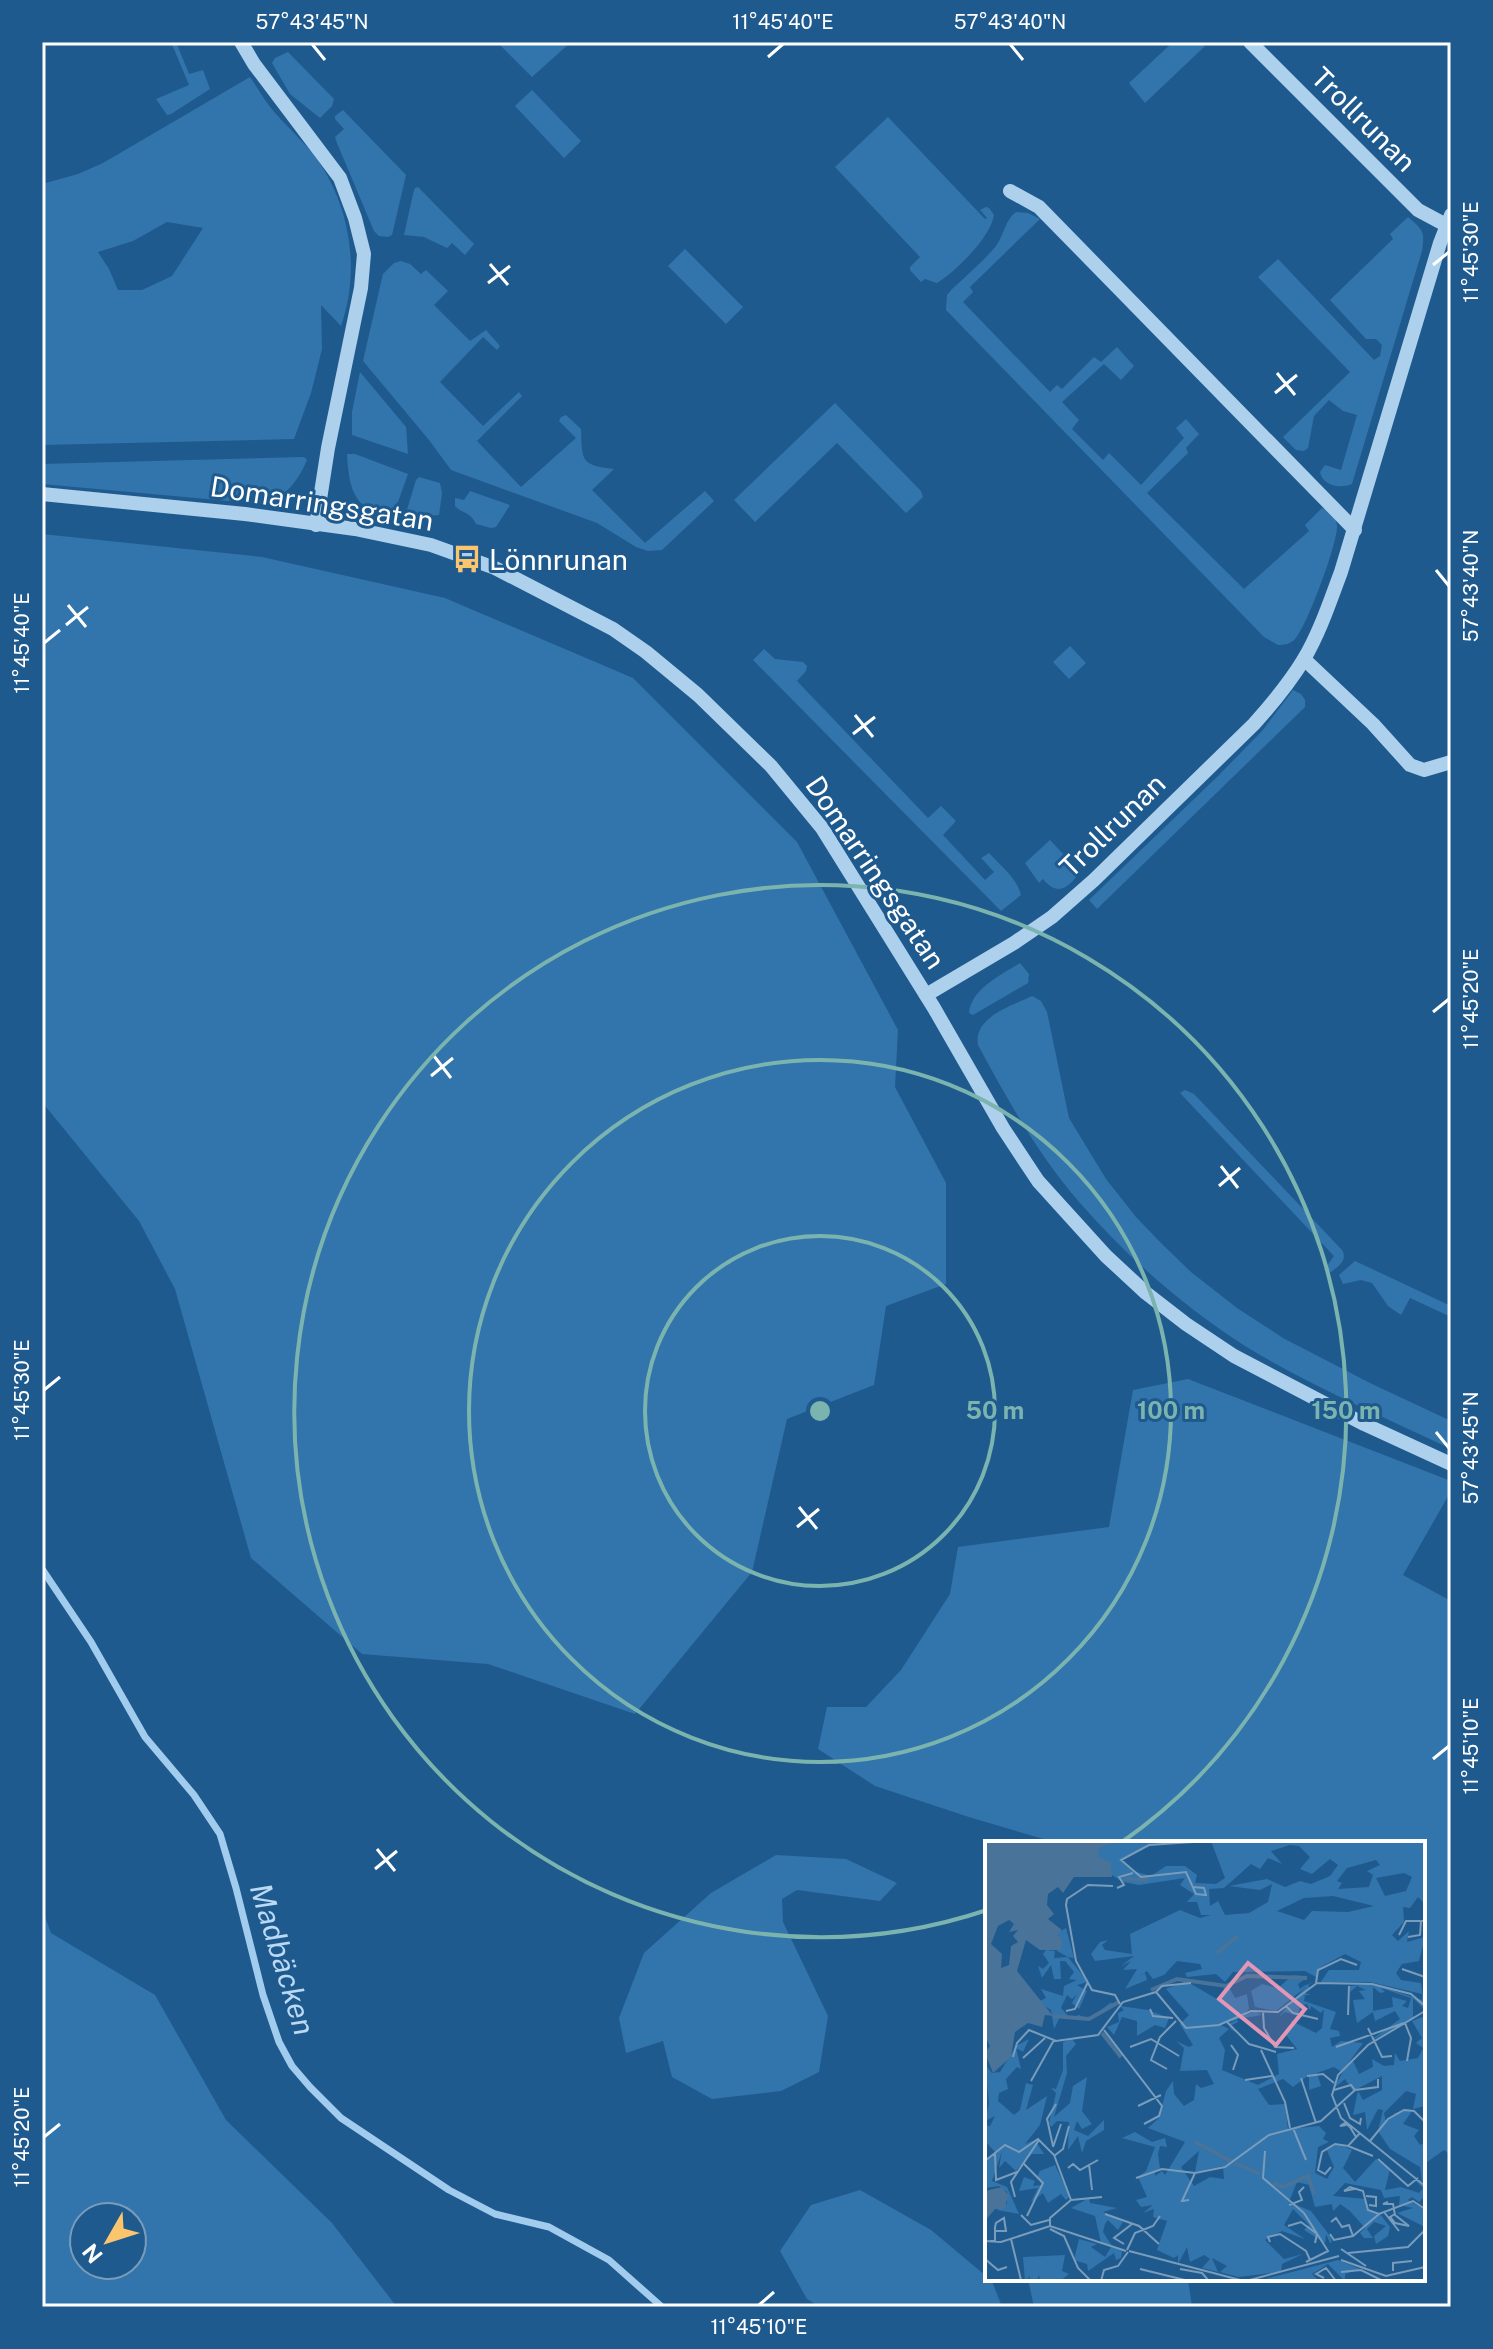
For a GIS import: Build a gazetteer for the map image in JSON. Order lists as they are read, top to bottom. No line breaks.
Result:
{"streets":{"street":["Trollrunan","Domarringsgatan"]},"crossings":[["Trollrunan","Domarringsgatan"]],"water":["Madbäcken"],"places":{"bus stop":["Lönnrunan"]},"north":"bottom left","coordinates":["57°43'45\"N","11°45'40\"E","57°43'40\"N","11°45'30\"E","11°45'20\"E","11°45'10\"E"],"rings":["50 m","100 m","150 m"]}
